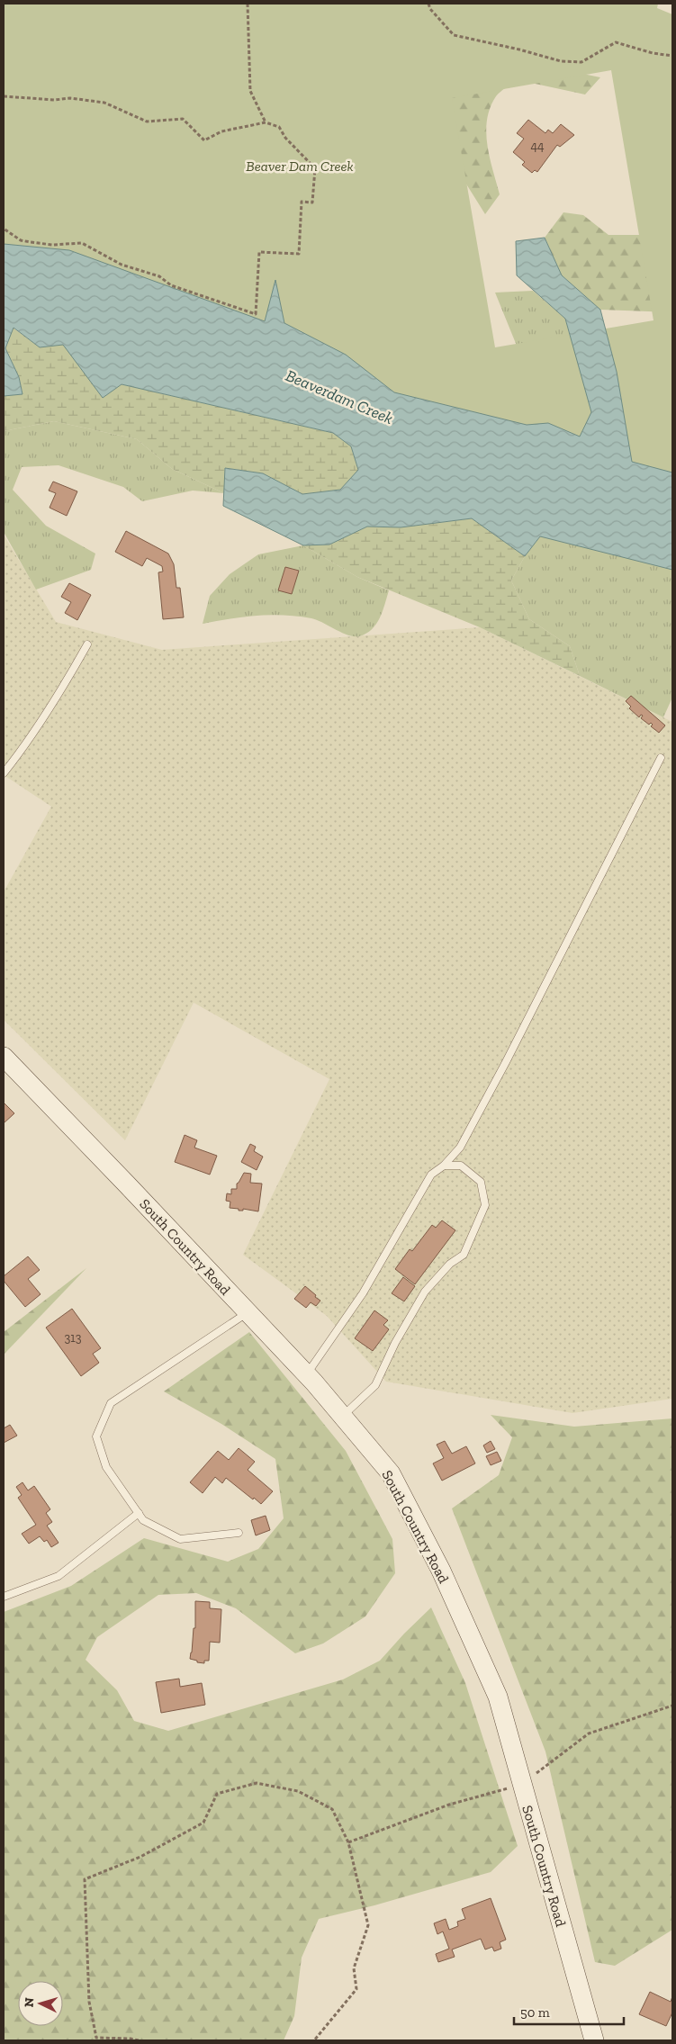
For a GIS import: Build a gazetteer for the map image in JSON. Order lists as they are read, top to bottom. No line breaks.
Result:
{"streets":{"main road":["South Country Road"]},"water":["Beaverdam Creek"],"parks":["Beaver Dam Creek"],"house_numbers":["44","313"],"scale_bar":"50 m","north":"left"}
